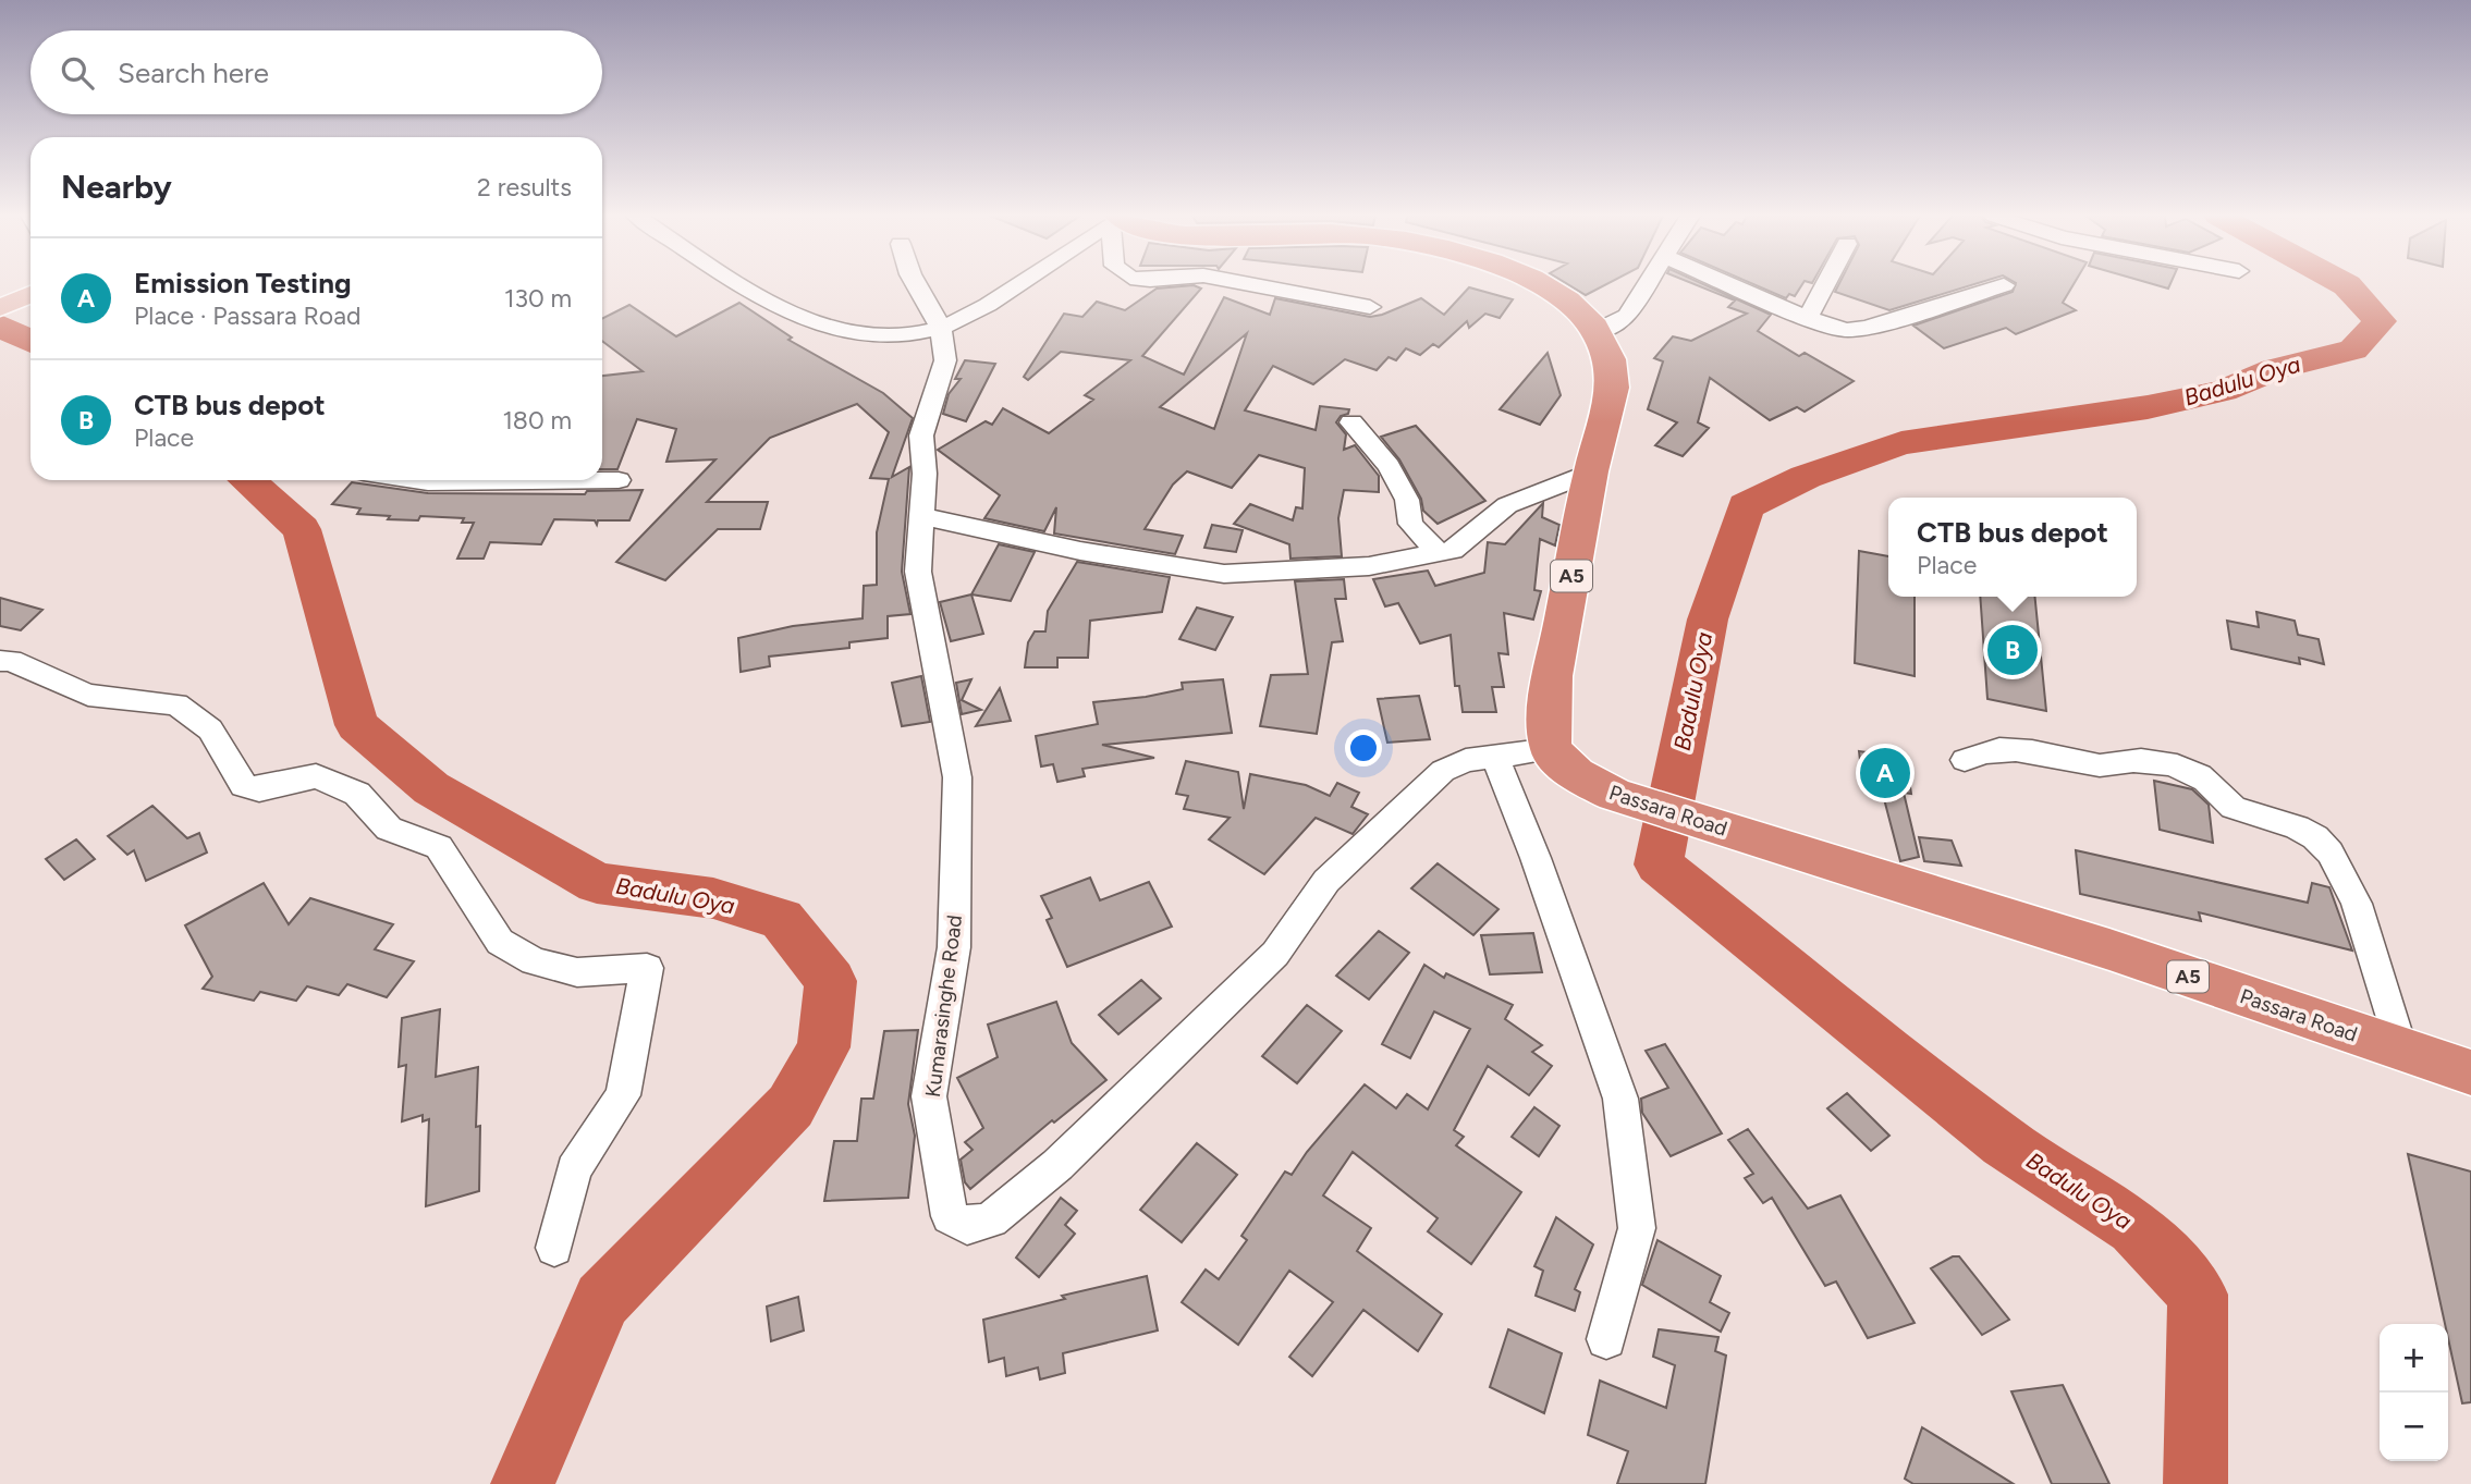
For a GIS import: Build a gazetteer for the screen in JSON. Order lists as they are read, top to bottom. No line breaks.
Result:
{"streets":{"highway":["A5","Passara Road"],"street":["Kumarasinghe Road"]},"crossings":[["A5","Passara Road"],["A5","Kumarasinghe Road"],["Passara Road","Kumarasinghe Road"]],"water":["Badulu Oya"],"page":{"search":"Search here","heading":["Nearby","2 results"],"list":[{"mark":"A","name":"Emission Testing","note":"Place · Passara Road","value":"130 m"},{"mark":"B","name":"CTB bus depot","note":"Place","value":"180 m"}],"popup":["CTB bus depot","Place"],"pins":["B","A"],"map_buttons":["+","−"]}}
